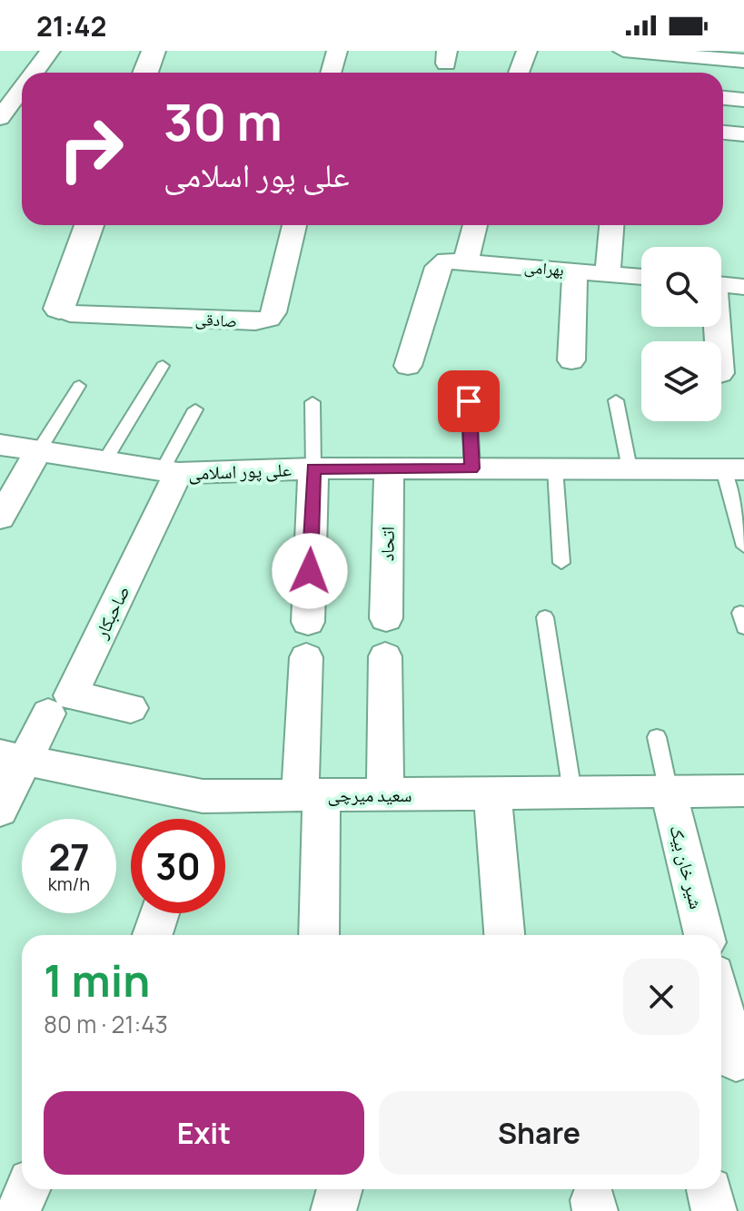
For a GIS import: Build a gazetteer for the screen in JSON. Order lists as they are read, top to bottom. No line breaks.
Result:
{"streets":{"street":["بهرامی","صادقی","علی پور اسلامی","اتحاد","صاحبکار","سعید میرچی","شیر خان بیک"]},"crossings":[["علی پور اسلامی","اتحاد"],["علی پور اسلامی","صاحبکار"],["سعید میرچی","شیر خان بیک"]],"page":{"status":"21:42","turn":["30 m","علی پور اسلامی"],"speed":"27 km/h","limit":"30","heading":["1 min","80 m · 21:43"],"buttons":["Exit","Share"]}}
